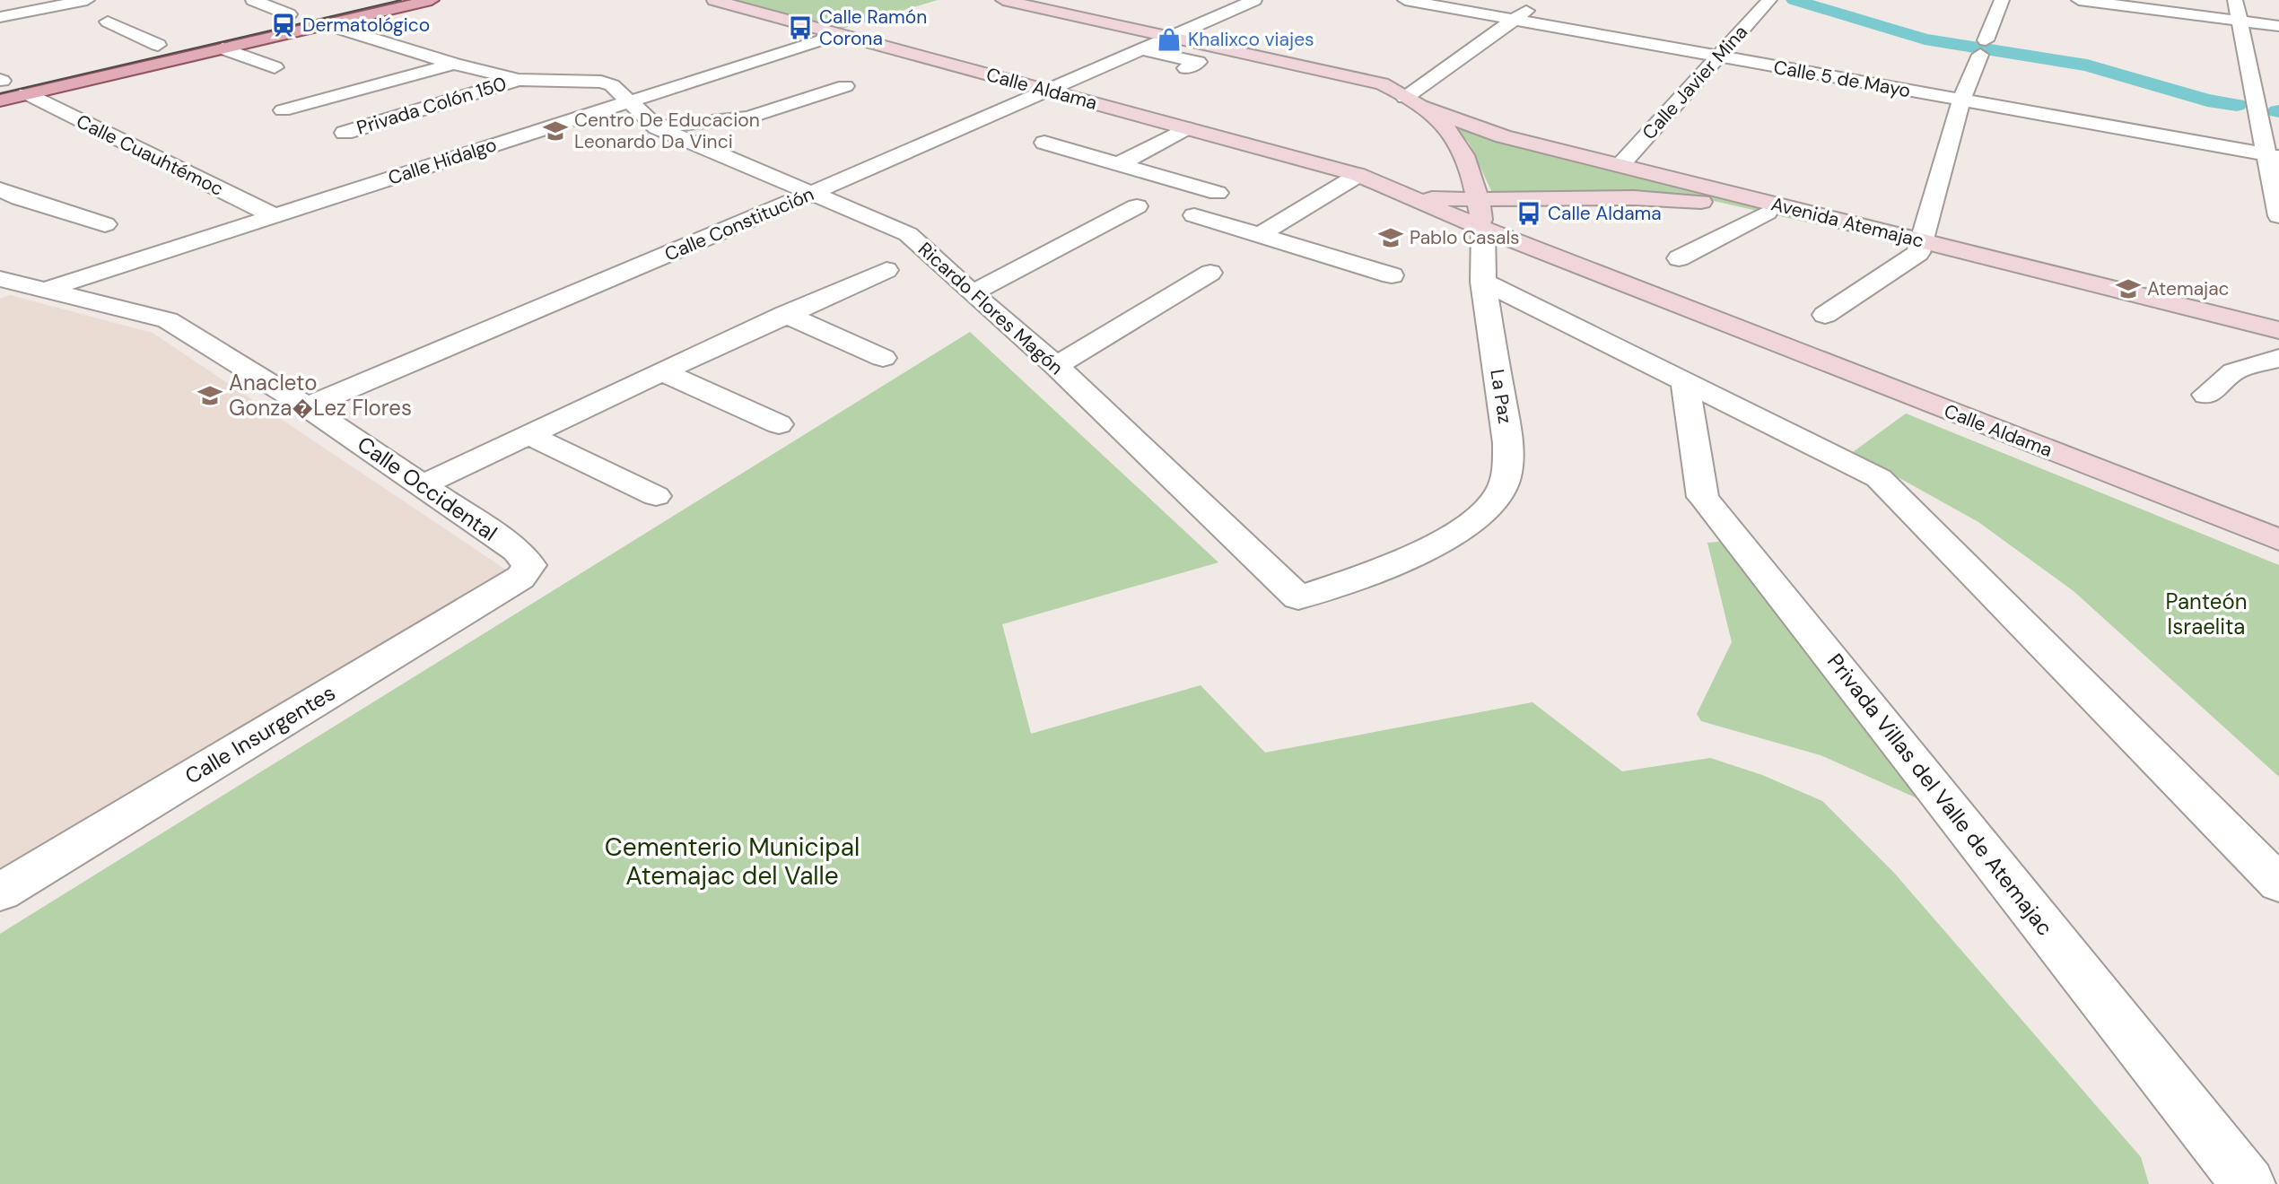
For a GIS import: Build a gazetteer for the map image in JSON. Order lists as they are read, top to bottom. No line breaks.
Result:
{"streets":{"street":["Calle 5 de Mayo","Calle Javier Mina","Calle Aldama","Privada Colón 150","Calle Cuauhtémoc","Calle Hidalgo","Avenida Atemajac","Calle Constitución","Ricardo Flores Magón","La Paz","Calle Occidental","Calle Insurgentes","Privada Villas del Valle de Atemajac"]},"crossings":[["Calle 5 de Mayo","Calle Javier Mina"],["Calle Javier Mina","Avenida Atemajac"],["Calle Aldama","Calle Hidalgo"],["Calle Aldama","Avenida Atemajac"],["Calle Aldama","Calle Constitución"],["Calle Aldama","La Paz"],["Privada Colón 150","Ricardo Flores Magón"],["Calle Cuauhtémoc","Calle Hidalgo"],["Calle Hidalgo","Ricardo Flores Magón"],["Calle Hidalgo","Calle Occidental"],["Avenida Atemajac","La Paz"],["Calle Constitución","Ricardo Flores Magón"],["Calle Constitución","Calle Occidental"],["Ricardo Flores Magón","La Paz"],["Calle Occidental","Calle Insurgentes"]],"parks":["Panteón Israelita","Cementerio Municipal Atemajac del Valle"],"places":{"station":["Dermatológico"],"bus stop":["Calle Ramón Corona","Calle Aldama"],"shop":["Khalixco viajes"],"school or university":["Centro De Educacion Leonardo Da Vinci","Pablo Casals","Atemajac","Anacleto Gonza�Lez Flores"]}}
